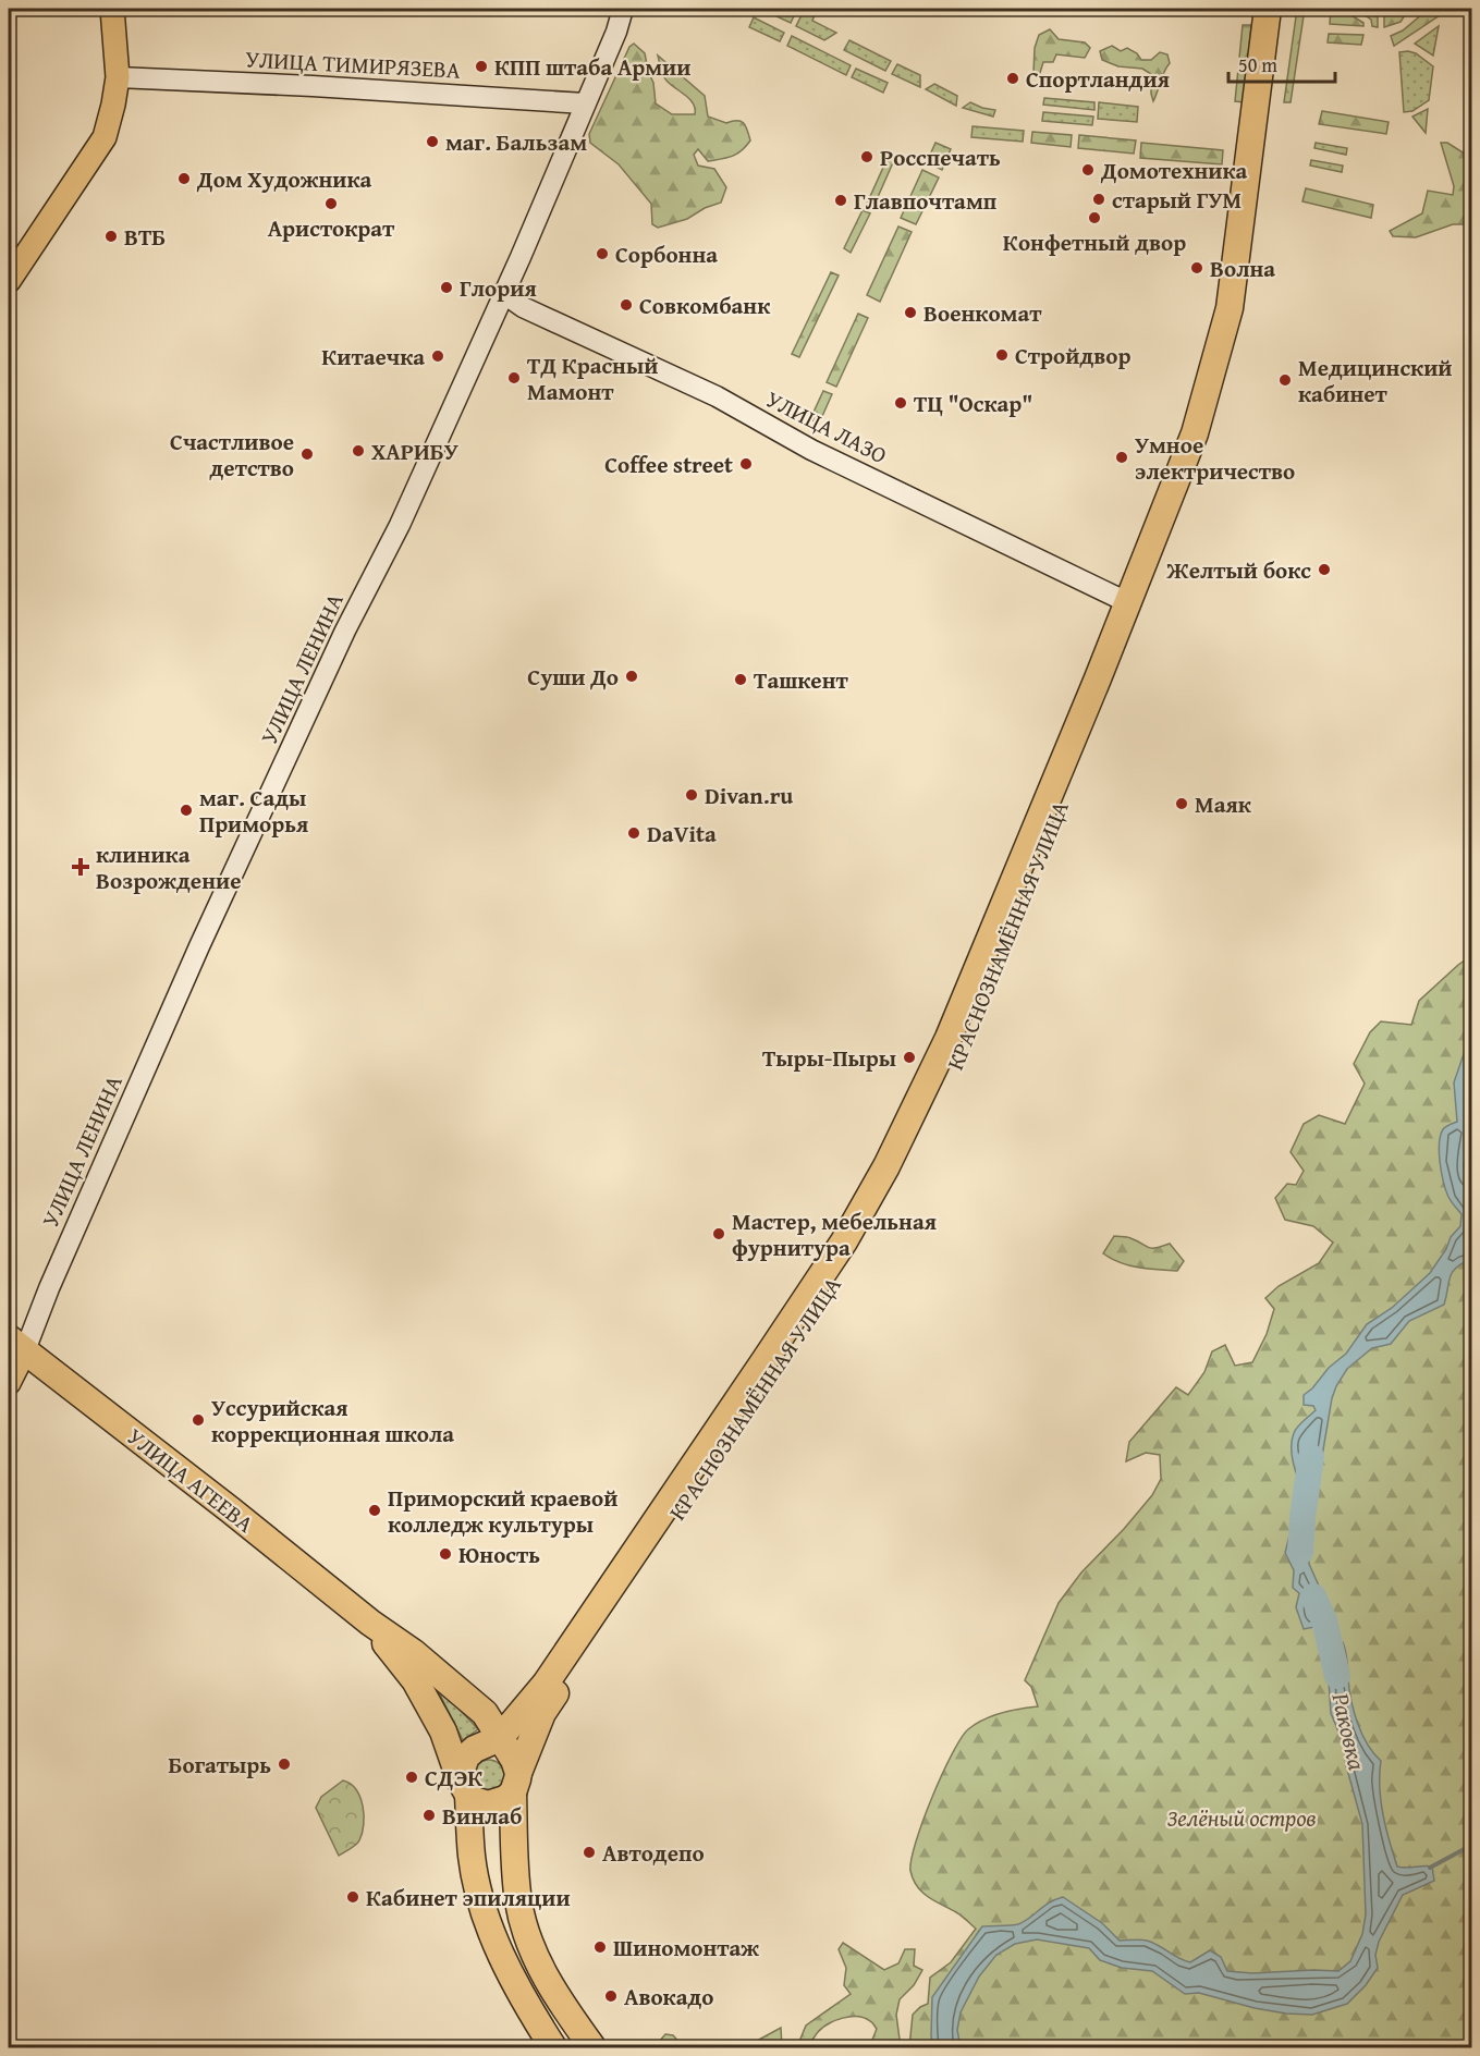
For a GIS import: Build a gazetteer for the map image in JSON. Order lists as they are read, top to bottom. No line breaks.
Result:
{"streets":{"highway":["КРАСНОЗНАМЁННАЯ УЛИЦА","УЛИЦА АГЕЕВА"],"main road":["УЛИЦА ТИМИРЯЗЕВА","УЛИЦА ЛАЗО","УЛИЦА ЛЕНИНА"]},"crossings":[["УЛИЦА ТИМИРЯЗЕВА","УЛИЦА ЛЕНИНА"],["УЛИЦА ЛАЗО","УЛИЦА ЛЕНИНА"],["УЛИЦА ЛАЗО","КРАСНОЗНАМЁННАЯ УЛИЦА"],["УЛИЦА ЛЕНИНА","УЛИЦА АГЕЕВА"],["КРАСНОЗНАМЁННАЯ УЛИЦА","УЛИЦА АГЕЕВА"]],"water":["Раковка"],"parks":["Зелёный остров"],"places":{"other":["КПП штаба Армии","Спортландия","маг. Бальзам","Росспечать","Домотехника","Дом Художника","старый ГУМ","Главпочтамп","Аристократ","Конфетный двор","ВТБ","Сорбонна","Волна","Глория","Совкомбанк","Военкомат","Стройдвор","Китаечка","ТД Красный Мамонт","Медицинский кабинет","ТЦ \"Оскар\"","ХАРИБУ","Счастливое детство","Умное электричество","Coffee street","Желтый бокс","Суши До","Ташкент","Divan.ru","Маяк","маг. Сады Приморья","DaVita","Тыры-Пыры","Мастер, мебельная фурнитура","Уссурийская коррекционная школа","Приморский краевой колледж культуры","Юность","Богатырь","СДЭК","Винлаб","Автодепо","Кабинет эпиляции","Шиномонтаж","Авокадо"],"health":["клиника Возрождение"]},"scale_bar":"50 m"}
